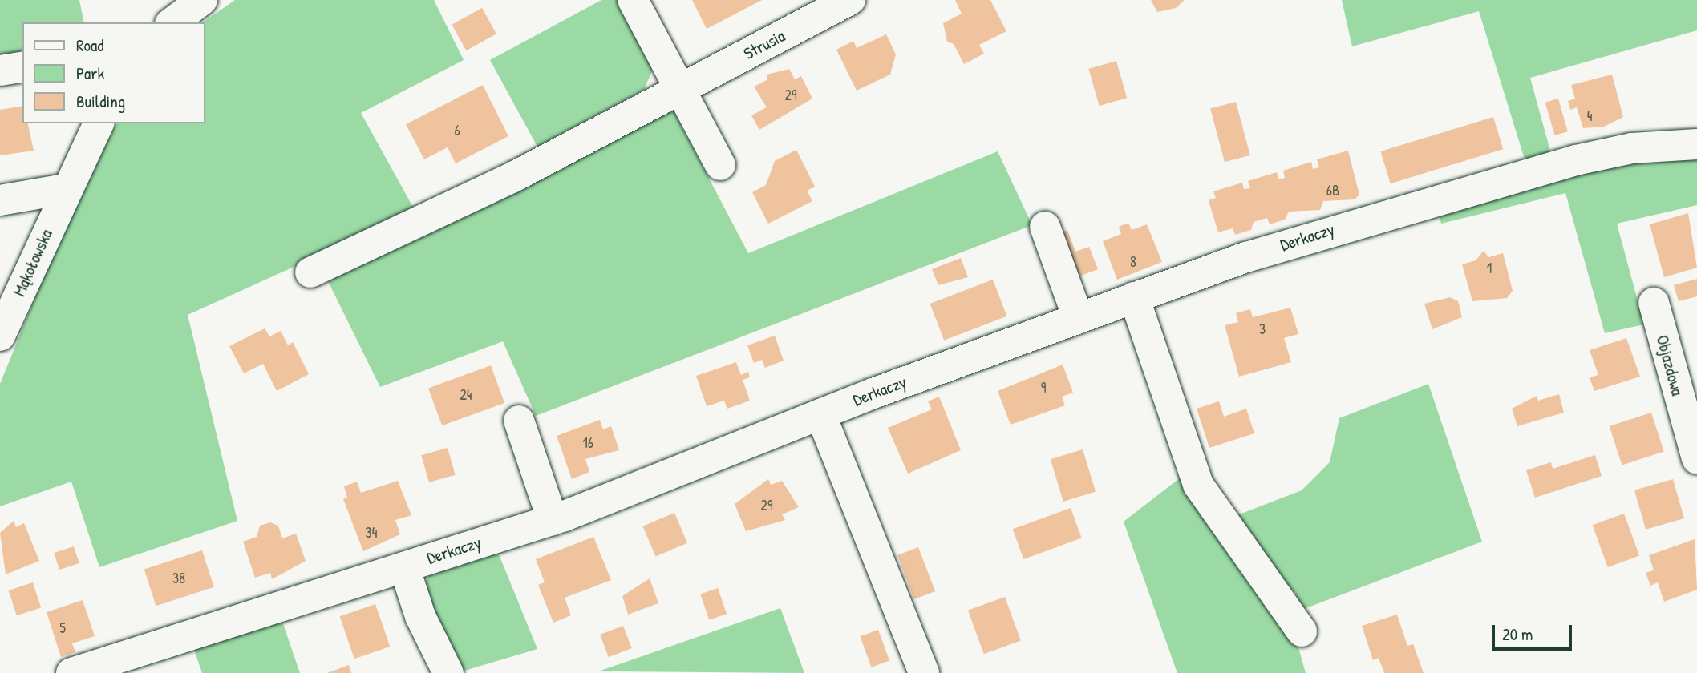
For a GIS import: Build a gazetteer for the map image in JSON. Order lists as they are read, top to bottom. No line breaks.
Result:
{"streets":{"street":["Strusia","Derkaczy","Mąkołowska","Objazdowa"]},"house_numbers":["29","4","6","6B","8","1","3","9","24","16","29","34","38","5"],"legend":["Road","Park","Building"],"scale_bar":"20 m"}
